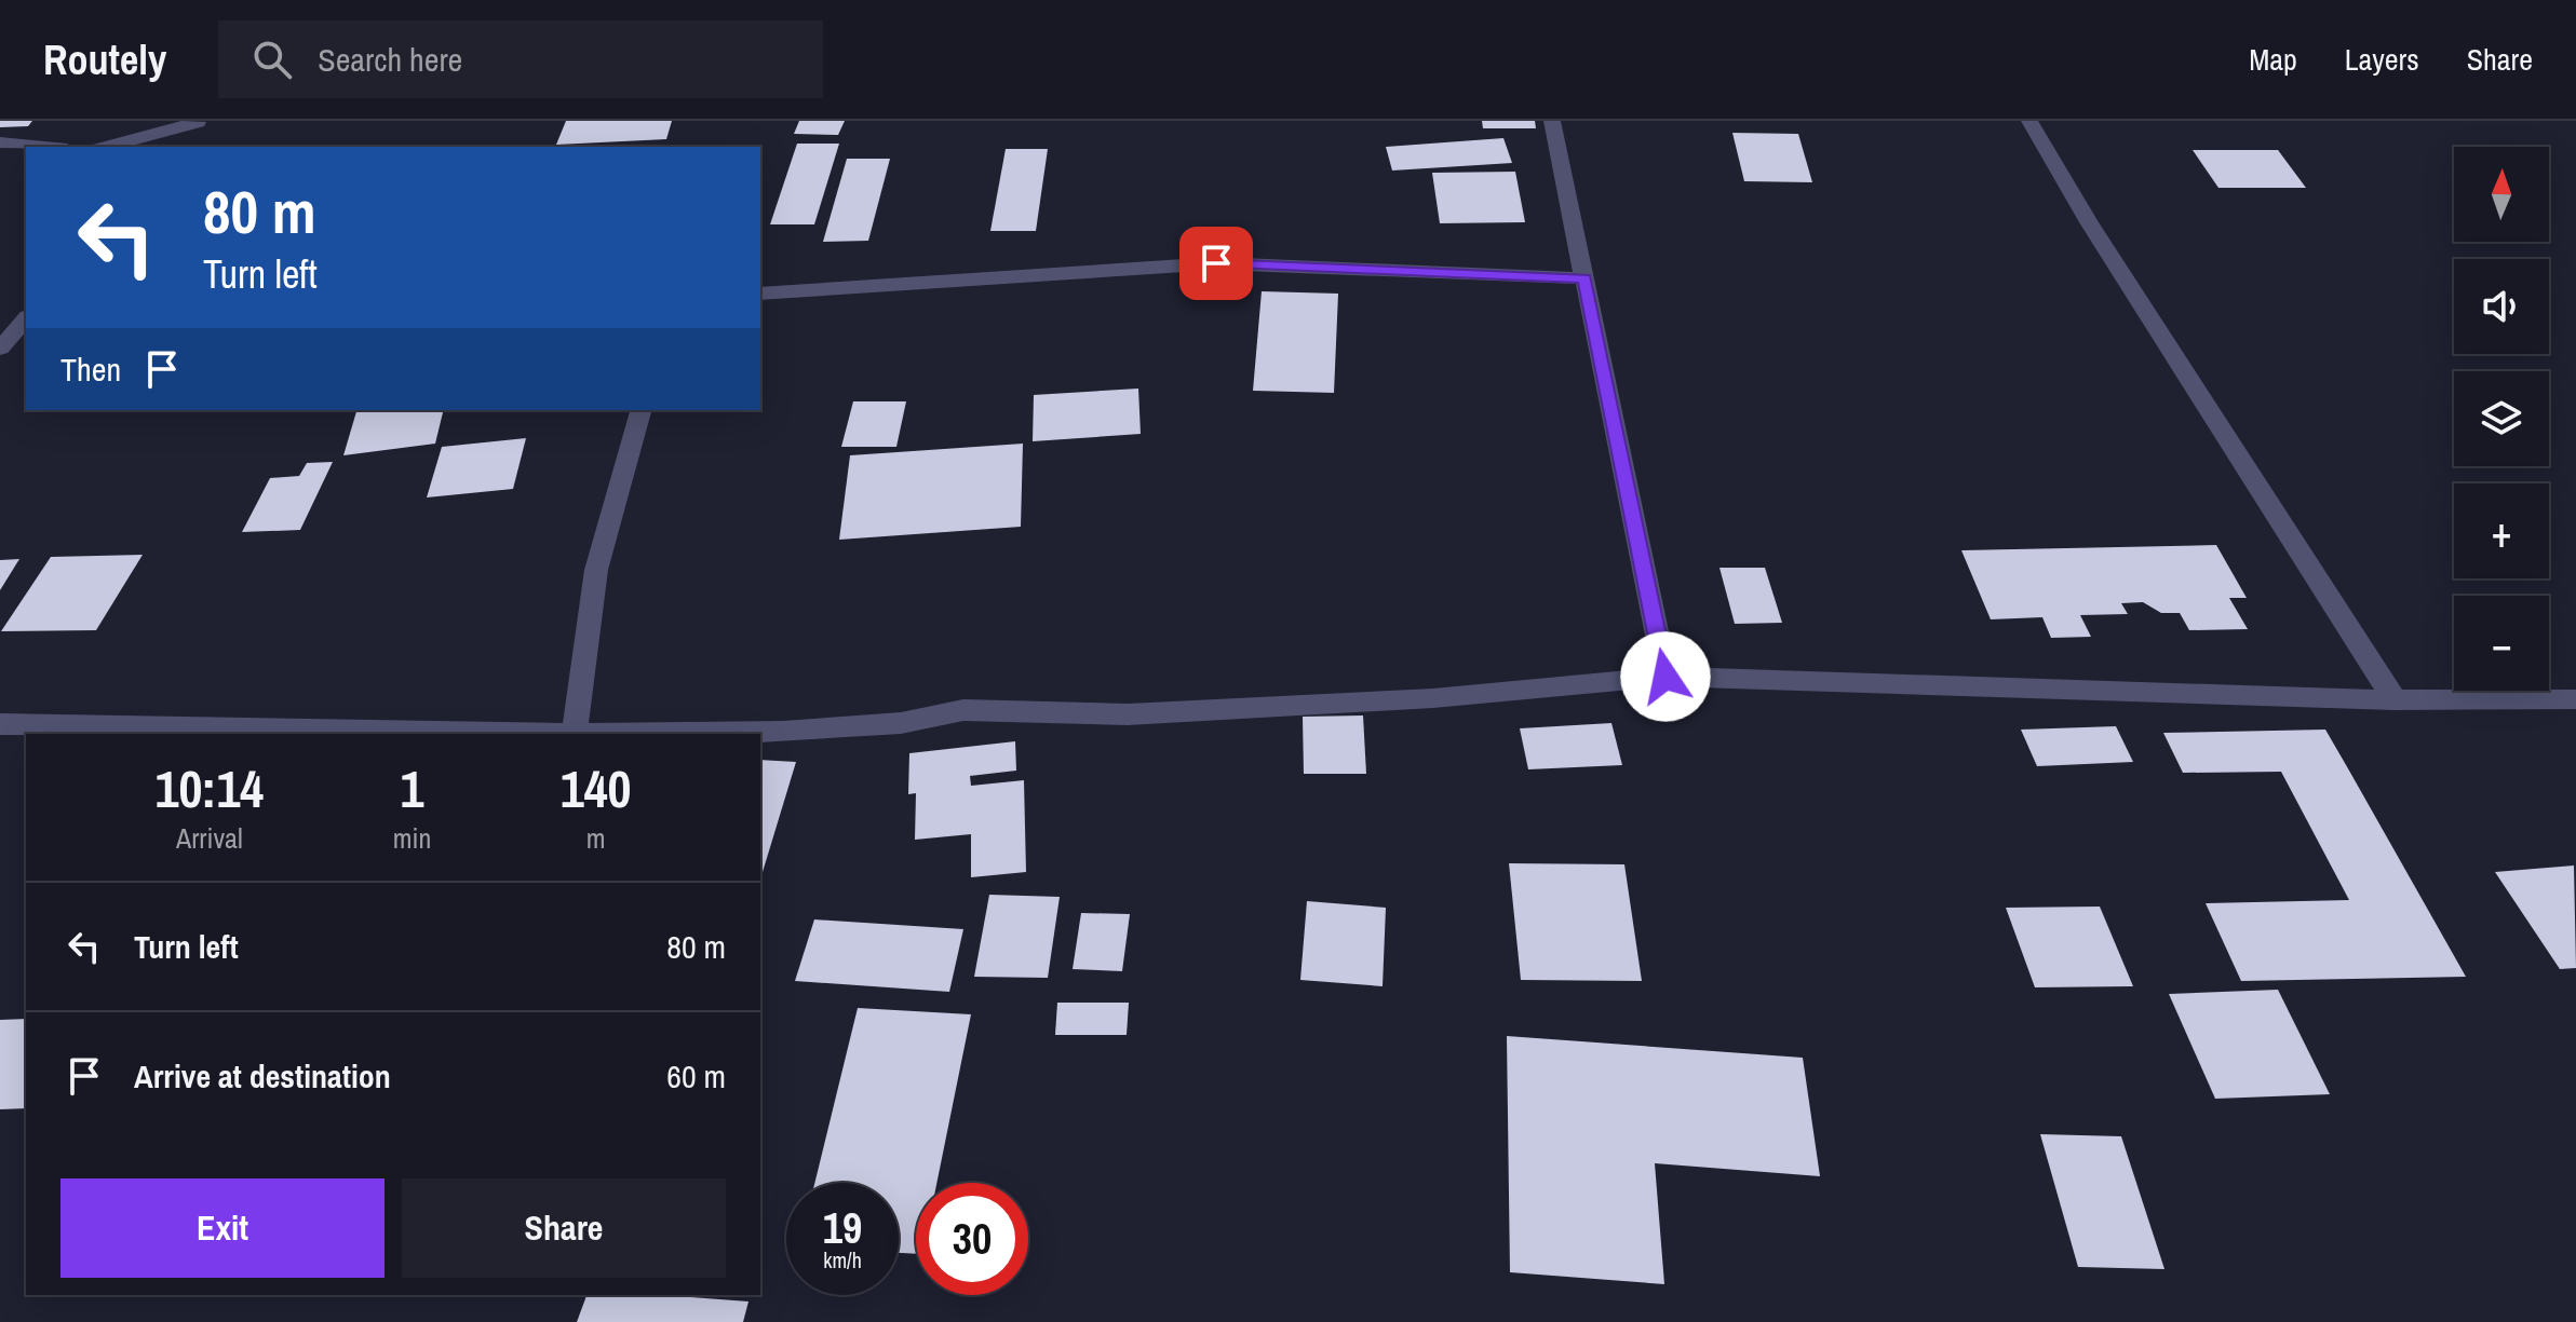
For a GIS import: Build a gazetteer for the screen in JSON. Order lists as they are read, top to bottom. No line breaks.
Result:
{"north":"top","page":{"header":"Routely","search":"Search here","nav":["Map","Layers","Share"],"map_buttons":["+","−"],"turn":["80 m","Turn left"],"then":"Then","eta":["10:14","Arrival","1","min","140","m"],"list":[{"name":"Turn left","value":"80 m"},{"name":"Arrive at destination","value":"60 m"}],"buttons":["Exit","Share"],"speed":"19 km/h","limit":"30"}}
